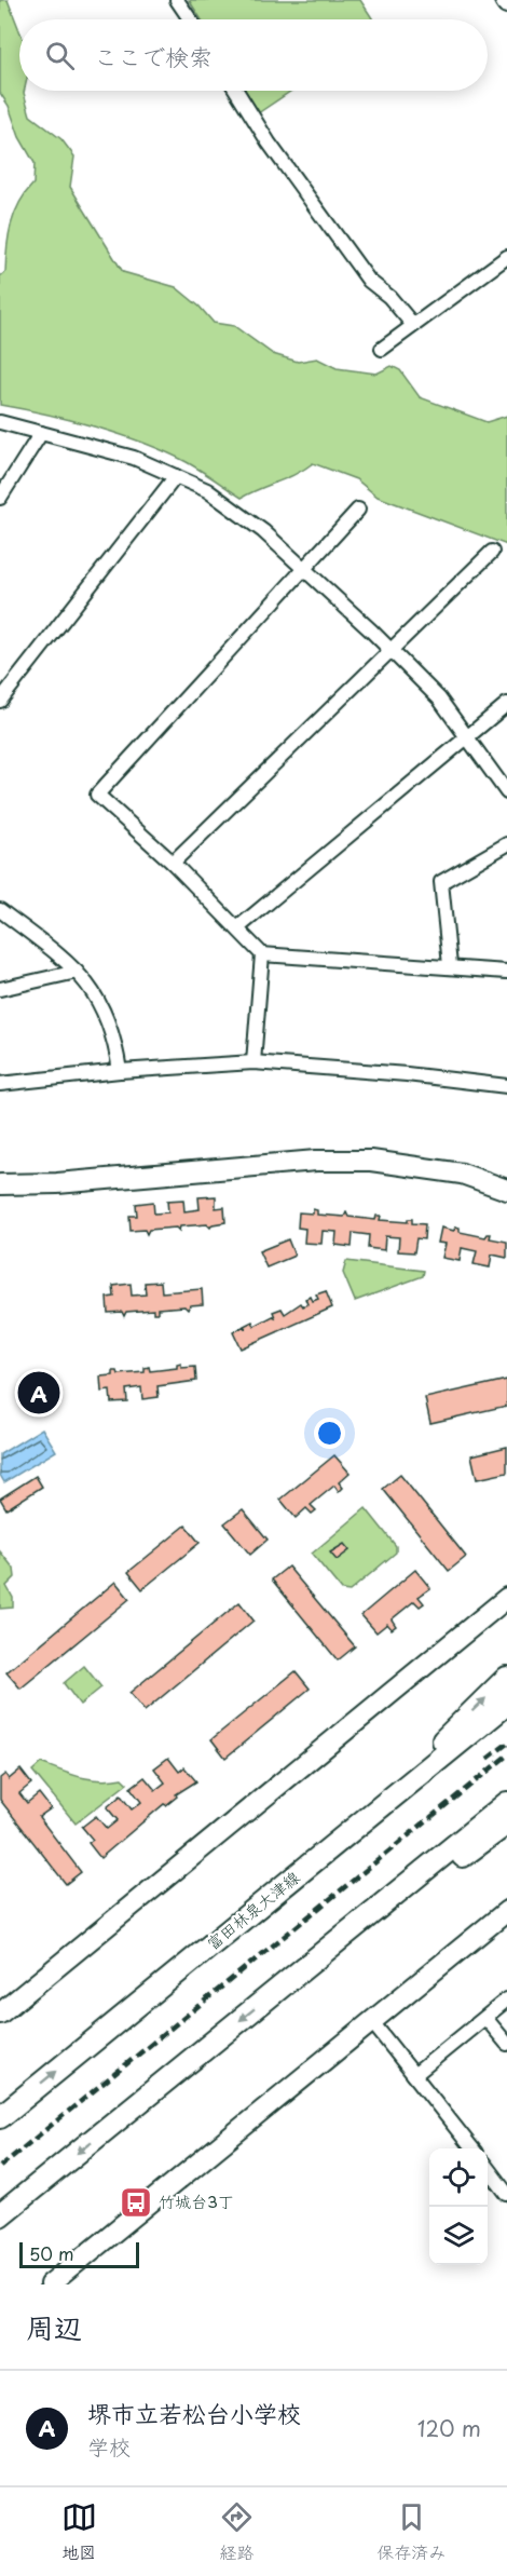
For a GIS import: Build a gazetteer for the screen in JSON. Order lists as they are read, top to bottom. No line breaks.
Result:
{"streets":{"main road":["富田林泉大津線"]},"places":{"bus stop":["竹城台3丁"]},"scale_bar":"50 m","page":{"search":"ここで検索","pins":"A","scale":"50 m","heading":"周辺","list":[{"mark":"A","name":"堺市立若松台小学校","note":"学校","value":"120 m"}],"nav":["地図","経路","保存済み"]}}
